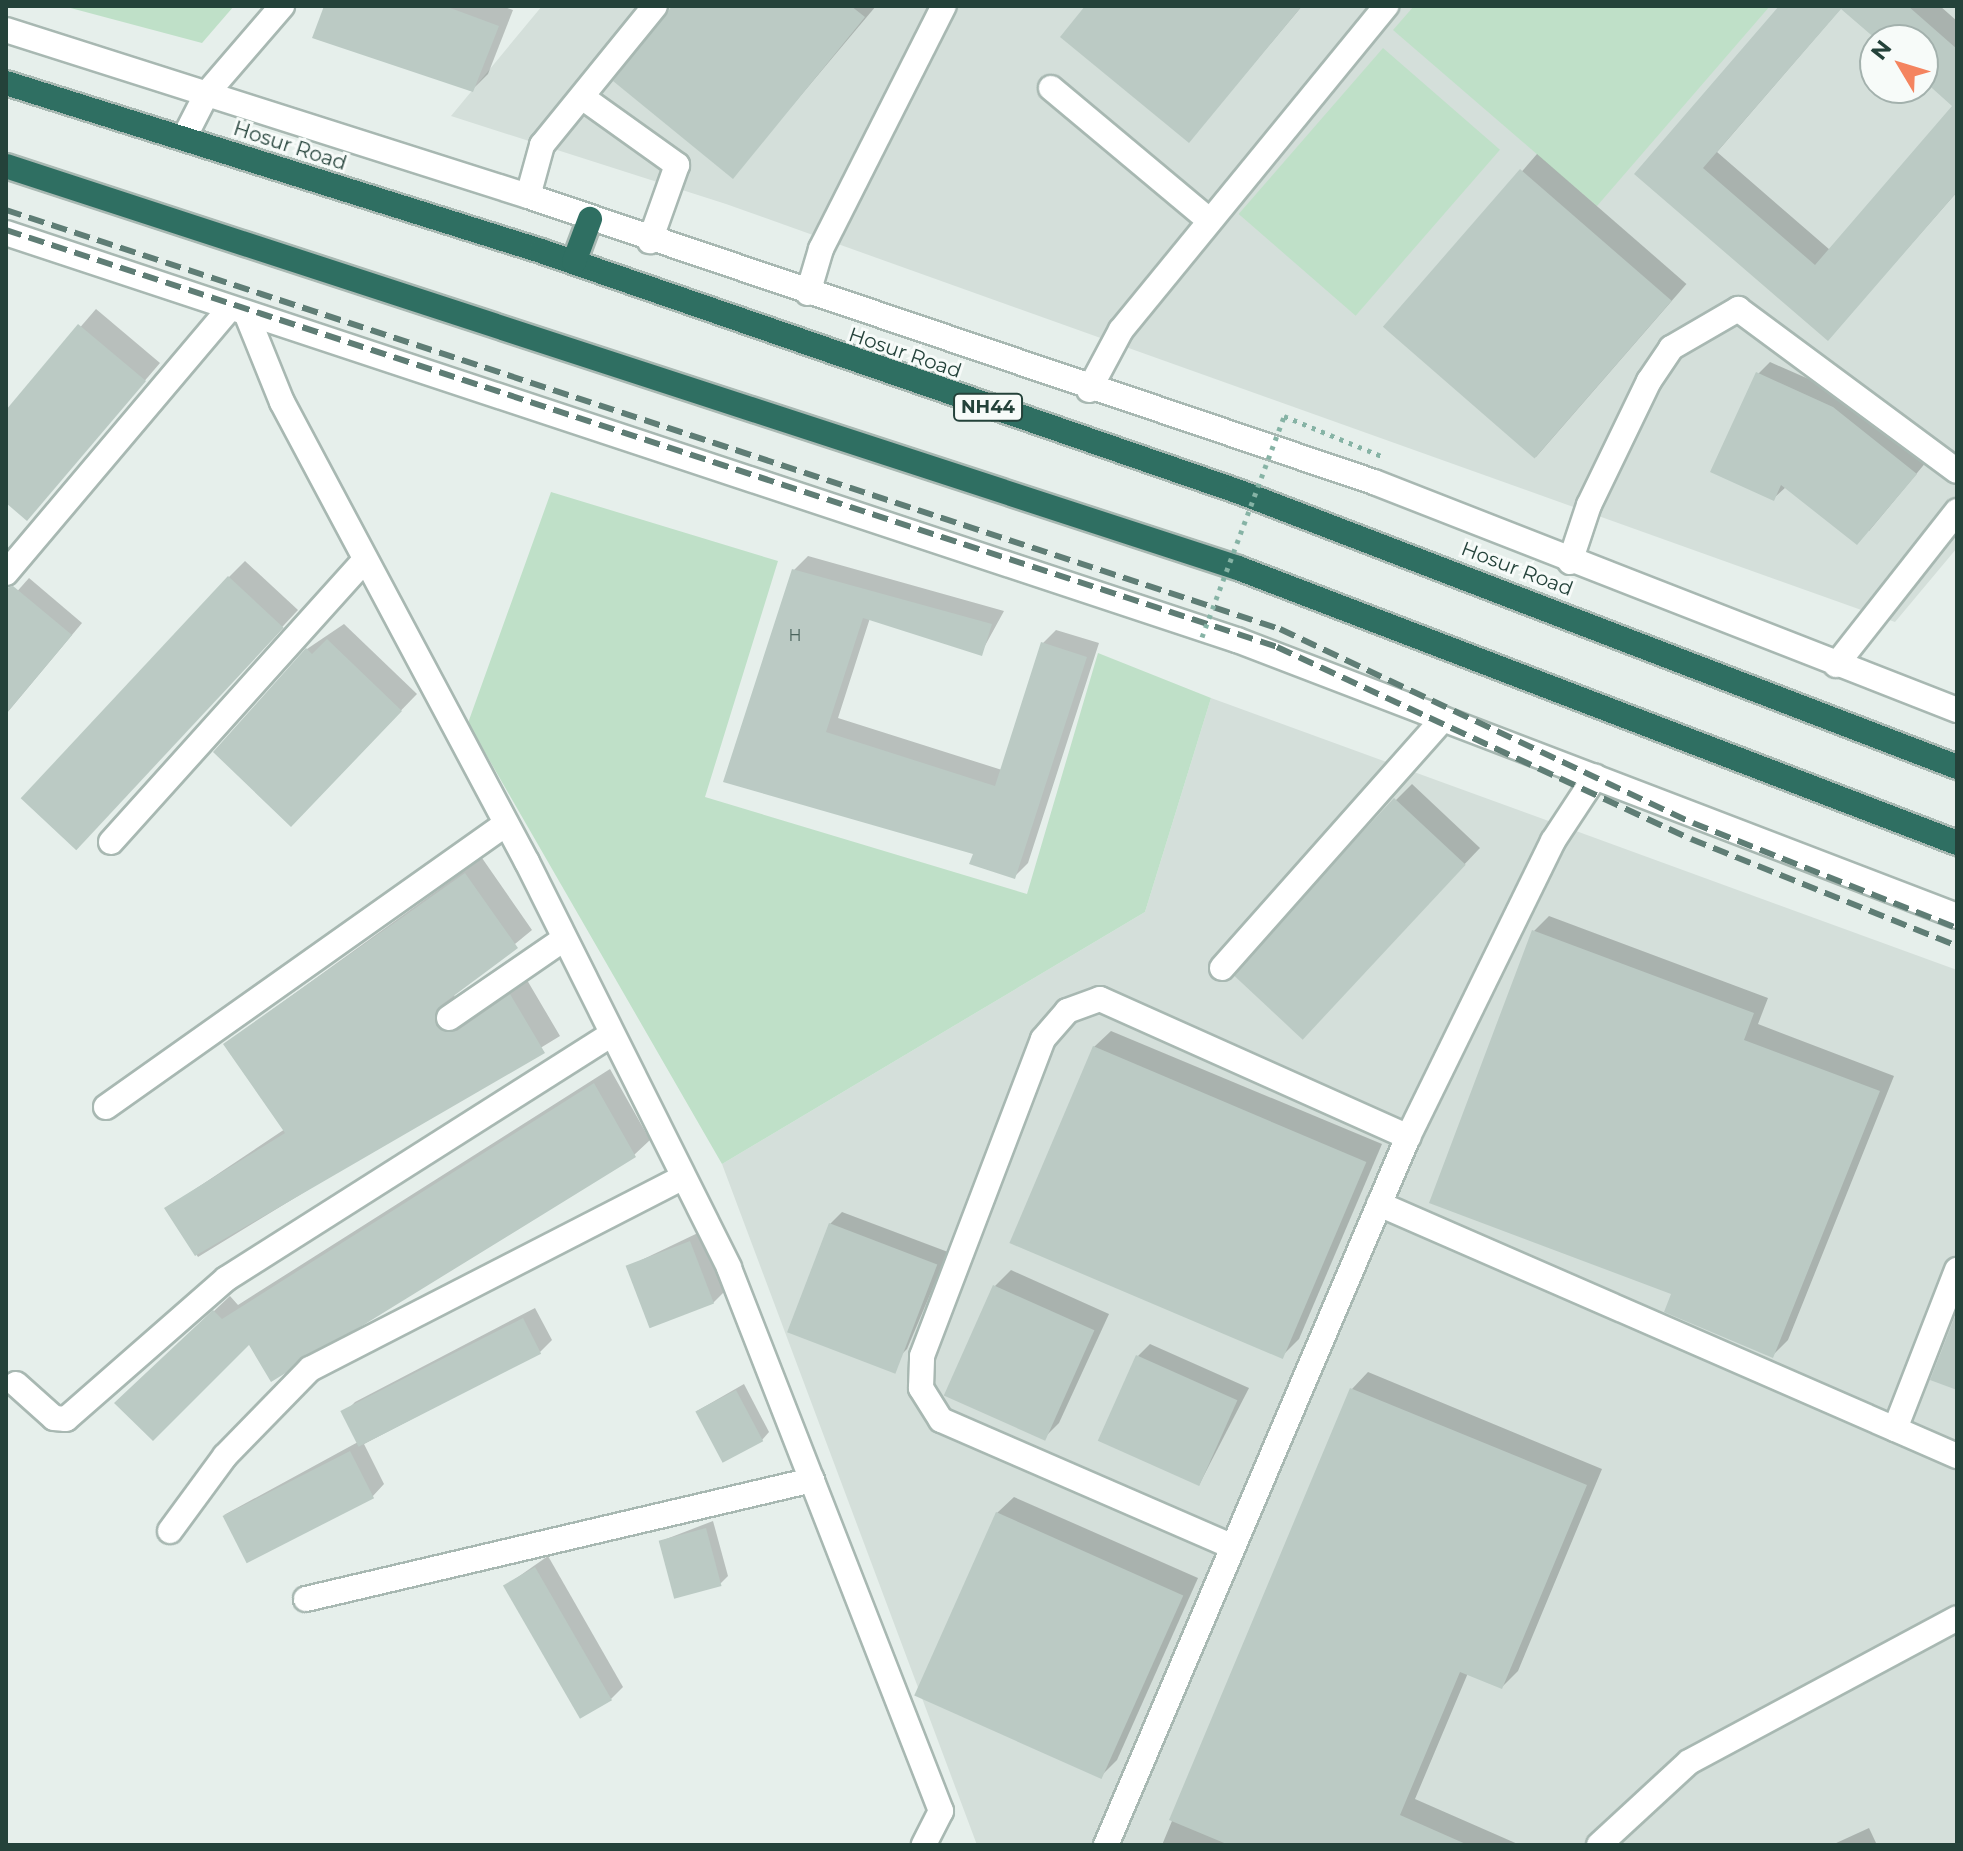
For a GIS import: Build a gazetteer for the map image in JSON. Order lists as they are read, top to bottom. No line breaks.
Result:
{"streets":{"highway":["Hosur Road","NH44"]},"house_numbers":["H"],"north":"top left"}
